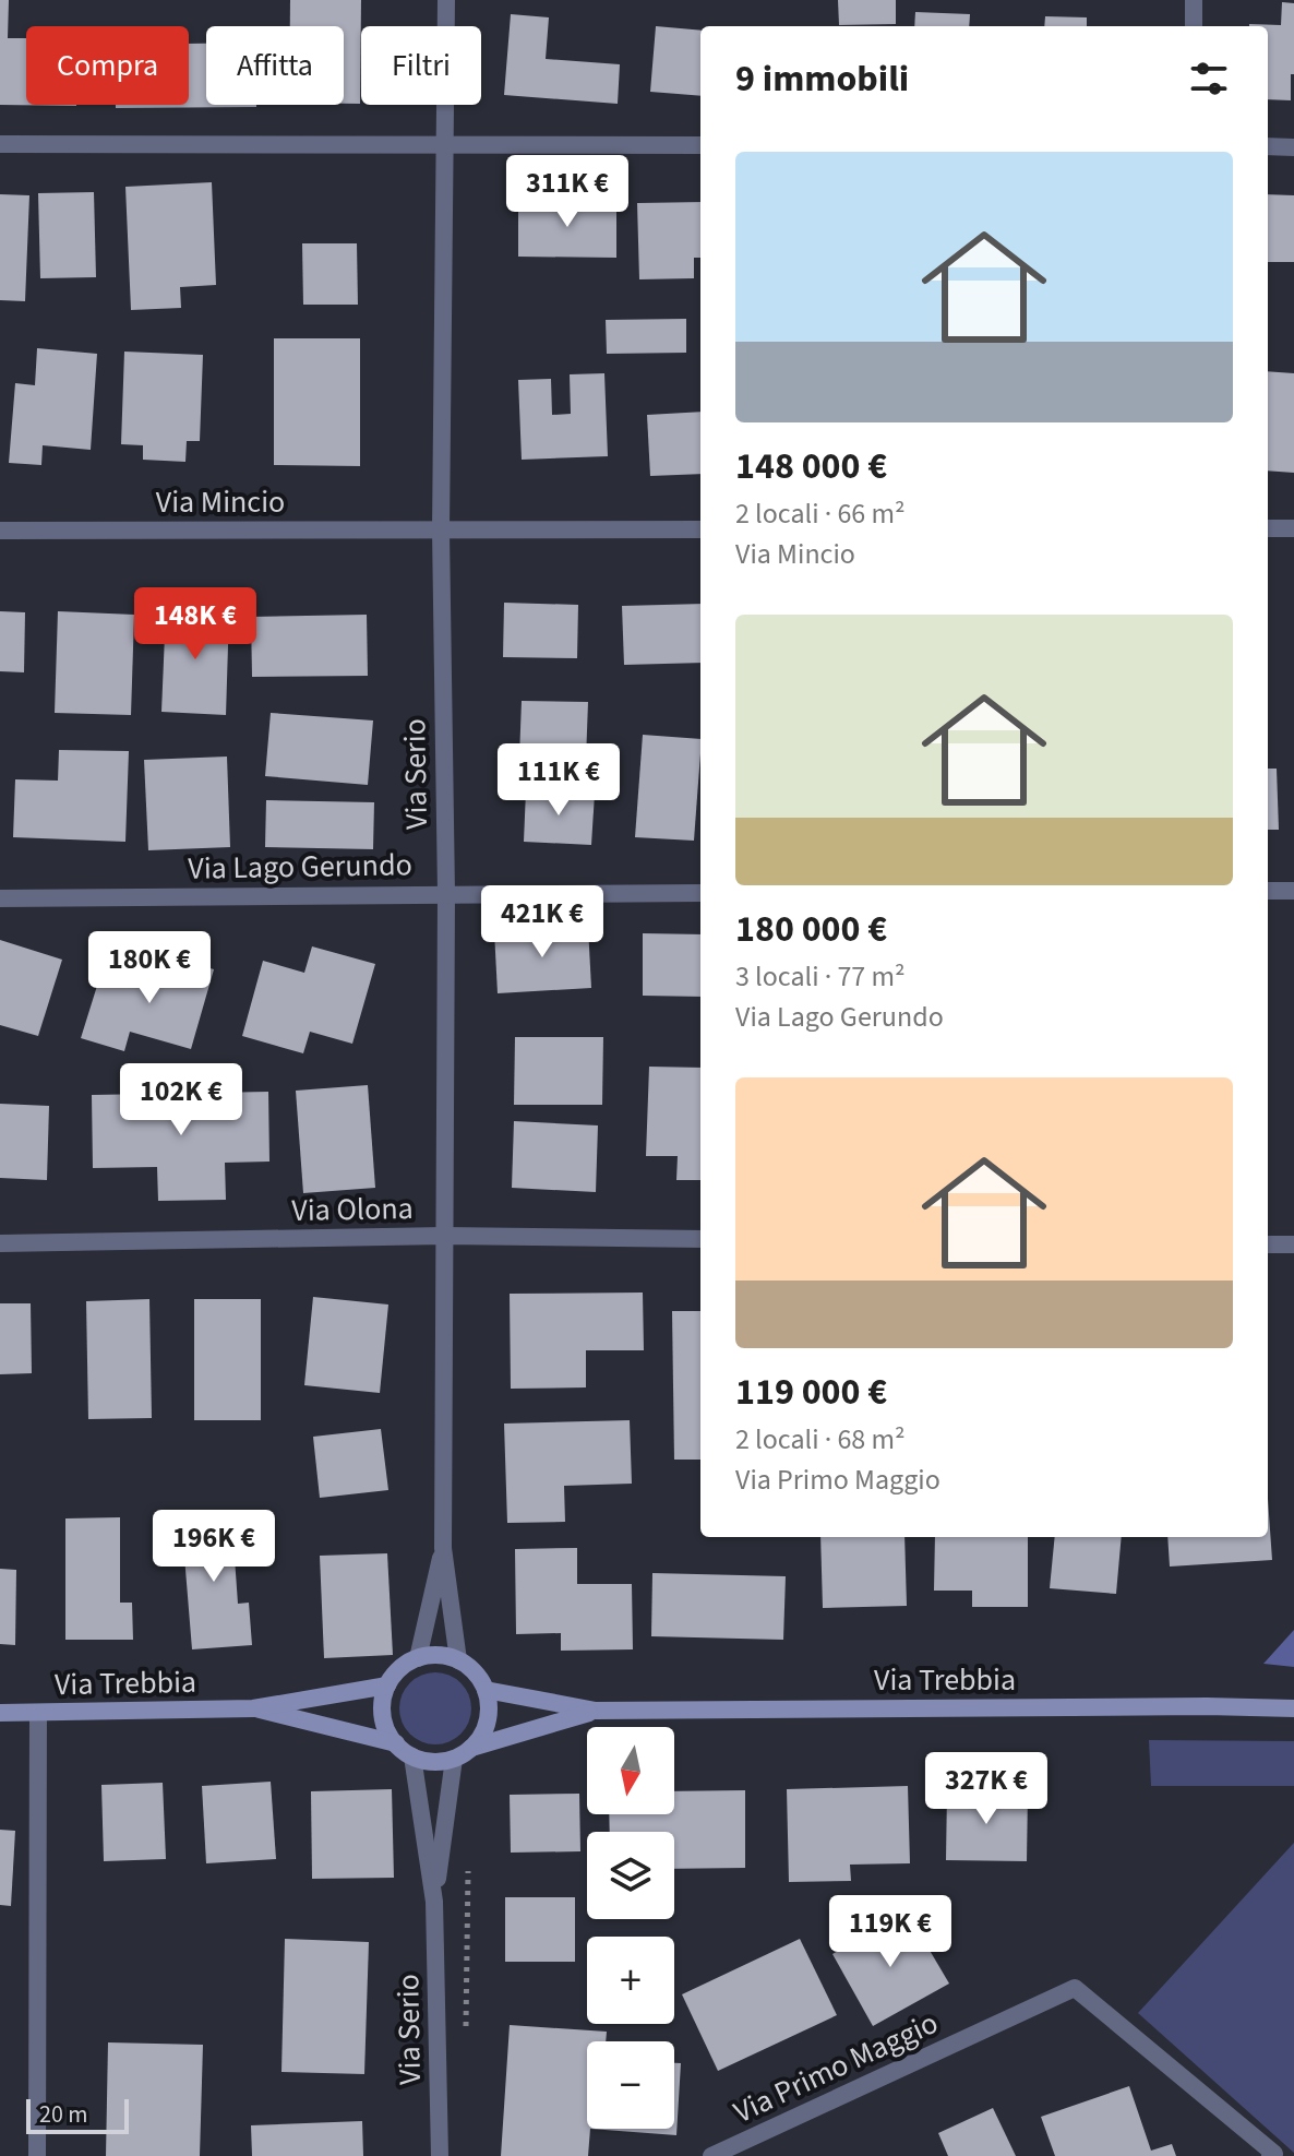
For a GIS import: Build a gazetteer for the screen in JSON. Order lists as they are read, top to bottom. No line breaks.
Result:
{"streets":{"street":["Via Mincio","Via Serio","Via Lago Gerundo","Via Olona","Via Trebbia","Via Primo Maggio"]},"crossings":[["Via Mincio","Via Serio"],["Via Serio","Via Lago Gerundo"],["Via Serio","Via Olona"],["Via Serio","Via Trebbia"]],"scale_bar":"20 m","north":"bottom","page":{"chip":["Compra","Affitta","Filtri"],"heading":"9 immobili","list":[{"name":"148 000 €","note":"2 locali · 66 m² · Via Mincio"},{"name":"180 000 €","note":"3 locali · 77 m² · Via Lago Gerundo"},{"name":"119 000 €","note":"2 locali · 68 m² · Via Primo Maggio"}],"price":["311K €","148K €","111K €","421K €","180K €","102K €","196K €","327K €","119K €"],"map_buttons":["+","−"],"scale":"20 m"}}
